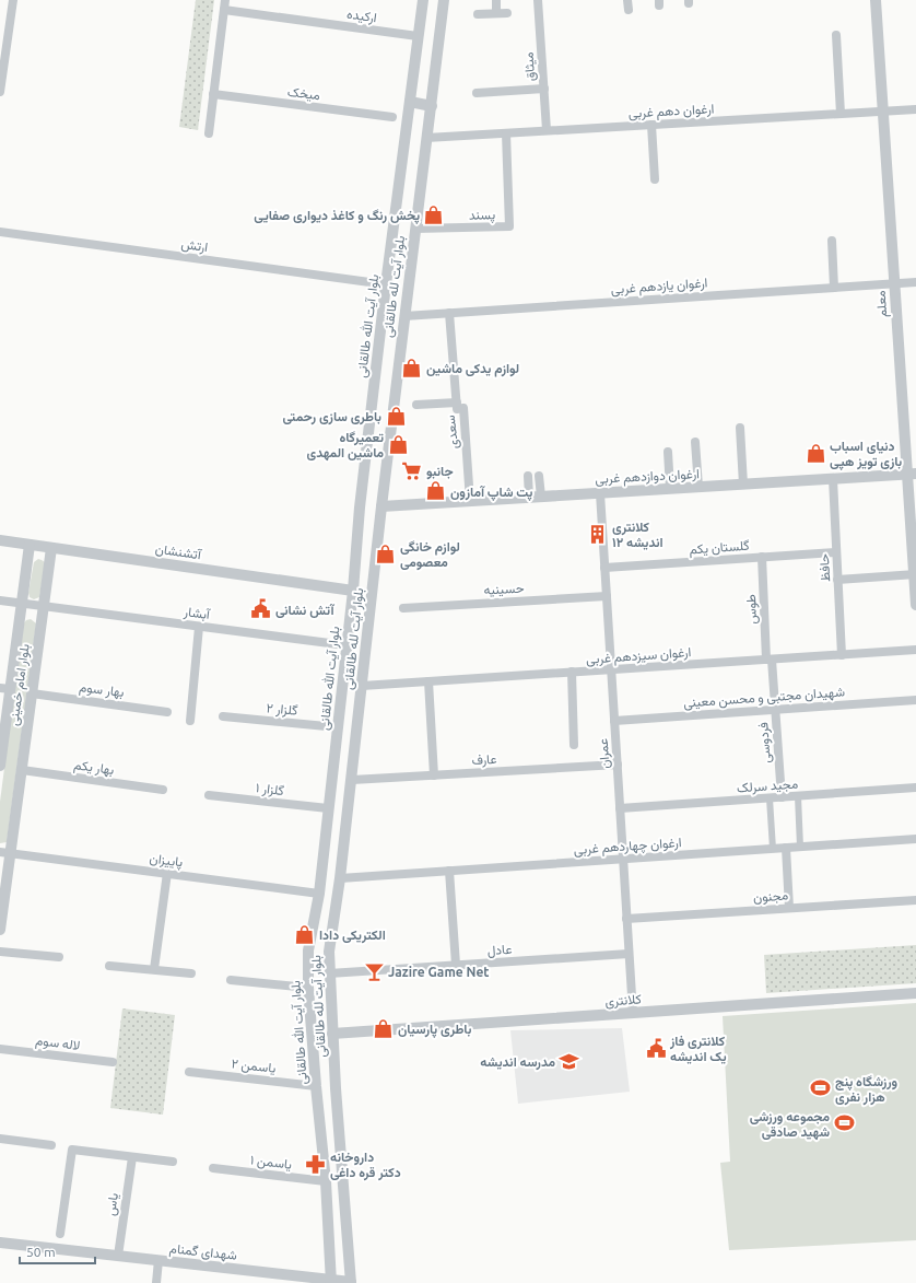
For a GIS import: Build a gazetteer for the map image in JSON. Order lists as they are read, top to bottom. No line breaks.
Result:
{"streets":{"street":["ارکیده","میثاق","میخک","ارغوان دهم غربی","پسند","ارتش","ارغوان یازدهم غربی","بلوار آیت لله طالقانی","معلم","بلوار آیت الله طالقانی","سعدی","ارغوان دوازدهم غربی","گلستان یکم","آتشنشان","حافظ","حسینیه","طوس","آبشار","ارغوان سیزدهم غربی","بلوار امام خمینی","بهار سوم","شهیدان مجتبی و محسن معینی","گلزار ۲","فردوسی","عمران","عارف","بهار یکم","مجید سرلک","گلزار ۱","ارغوان چهاردهم غربی","پاییزان","مجنون","عادل","کلانتری","لاله سوم","یاسمن ۲","یاسمن ۱","یاس","شهدای گمنام"]},"crossings":[["ارکیده","بلوار آیت الله طالقانی"],["میثاق","ارغوان دهم غربی"],["ارغوان دهم غربی","پسند"],["ارغوان دهم غربی","بلوار آیت لله طالقانی"],["ارغوان دهم غربی","معلم"],["پسند","بلوار آیت لله طالقانی"],["ارتش","بلوار آیت الله طالقانی"],["ارغوان یازدهم غربی","بلوار آیت لله طالقانی"],["ارغوان یازدهم غربی","معلم"],["ارغوان یازدهم غربی","سعدی"],["بلوار آیت لله طالقانی","ارغوان دوازدهم غربی"],["بلوار آیت لله طالقانی","ارغوان سیزدهم غربی"],["بلوار آیت لله طالقانی","عارف"],["بلوار آیت لله طالقانی","ارغوان چهاردهم غربی"],["بلوار آیت لله طالقانی","عادل"],["بلوار آیت لله طالقانی","کلانتری"],["بلوار آیت لله طالقانی","شهدای گمنام"],["معلم","ارغوان دوازدهم غربی"],["بلوار آیت الله طالقانی","آتشنشان"],["بلوار آیت الله طالقانی","آبشار"],["بلوار آیت الله طالقانی","گلزار ۲"],["بلوار آیت الله طالقانی","گلزار ۱"],["بلوار آیت الله طالقانی","پاییزان"],["بلوار آیت الله طالقانی","یاسمن ۲"],["بلوار آیت الله طالقانی","یاسمن ۱"],["بلوار آیت الله طالقانی","شهدای گمنام"],["سعدی","ارغوان دوازدهم غربی"],["ارغوان دوازدهم غربی","حافظ"],["ارغوان دوازدهم غربی","عمران"],["گلستان یکم","حافظ"],["گلستان یکم","طوس"],["گلستان یکم","عمران"],["آتشنشان","بلوار امام خمینی"],["حافظ","ارغوان سیزدهم غربی"],["حسینیه","عمران"],["طوس","ارغوان سیزدهم غربی"],["طوس","فردوسی"],["آبشار","بلوار امام خمینی"],["ارغوان سیزدهم غربی","فردوسی"],["ارغوان سیزدهم غربی","عمران"],["بلوار امام خمینی","بهار سوم"],["بلوار امام خمینی","بهار یکم"],["بلوار امام خمینی","پاییزان"],["شهیدان مجتبی و محسن معینی","فردوسی"],["شهیدان مجتبی و محسن معینی","عمران"],["فردوسی","مجید سرلک"],["عمران","عارف"],["عمران","مجید سرلک"],["عمران","ارغوان چهاردهم غربی"],["عمران","مجنون"],["عمران","عادل"],["عمران","کلانتری"],["یاس","شهدای گمنام"]],"places":{"shop":["پخش رنگ و کاغذ دیواری صفایی","لوازم یدکی ماشین","باطری سازی رحمتی","تعمیرگاه ماشین المهدی","دنیای اسباب بازی تویز هپی","پت شاپ آمازون","لوازم خانگی معصومی","الکتریکی دادا","باطری پارسيان"],"supermarket":["جانبو"],"building":["کلانتری ۱۲ اندیشه"],"public building":["آتش نشانی","کلانتری فاز یک اندیشه"],"bar":["Jazire Game Net"],"school or university":["مدرسه اندیشه"],"sports":["ورزشگاه پنج هزار نفری","مجموعه ورزشی شهید صادقی"],"pharmacy":["داروخانه دکتر قره داغی"]},"scale_bar":"50 m"}
